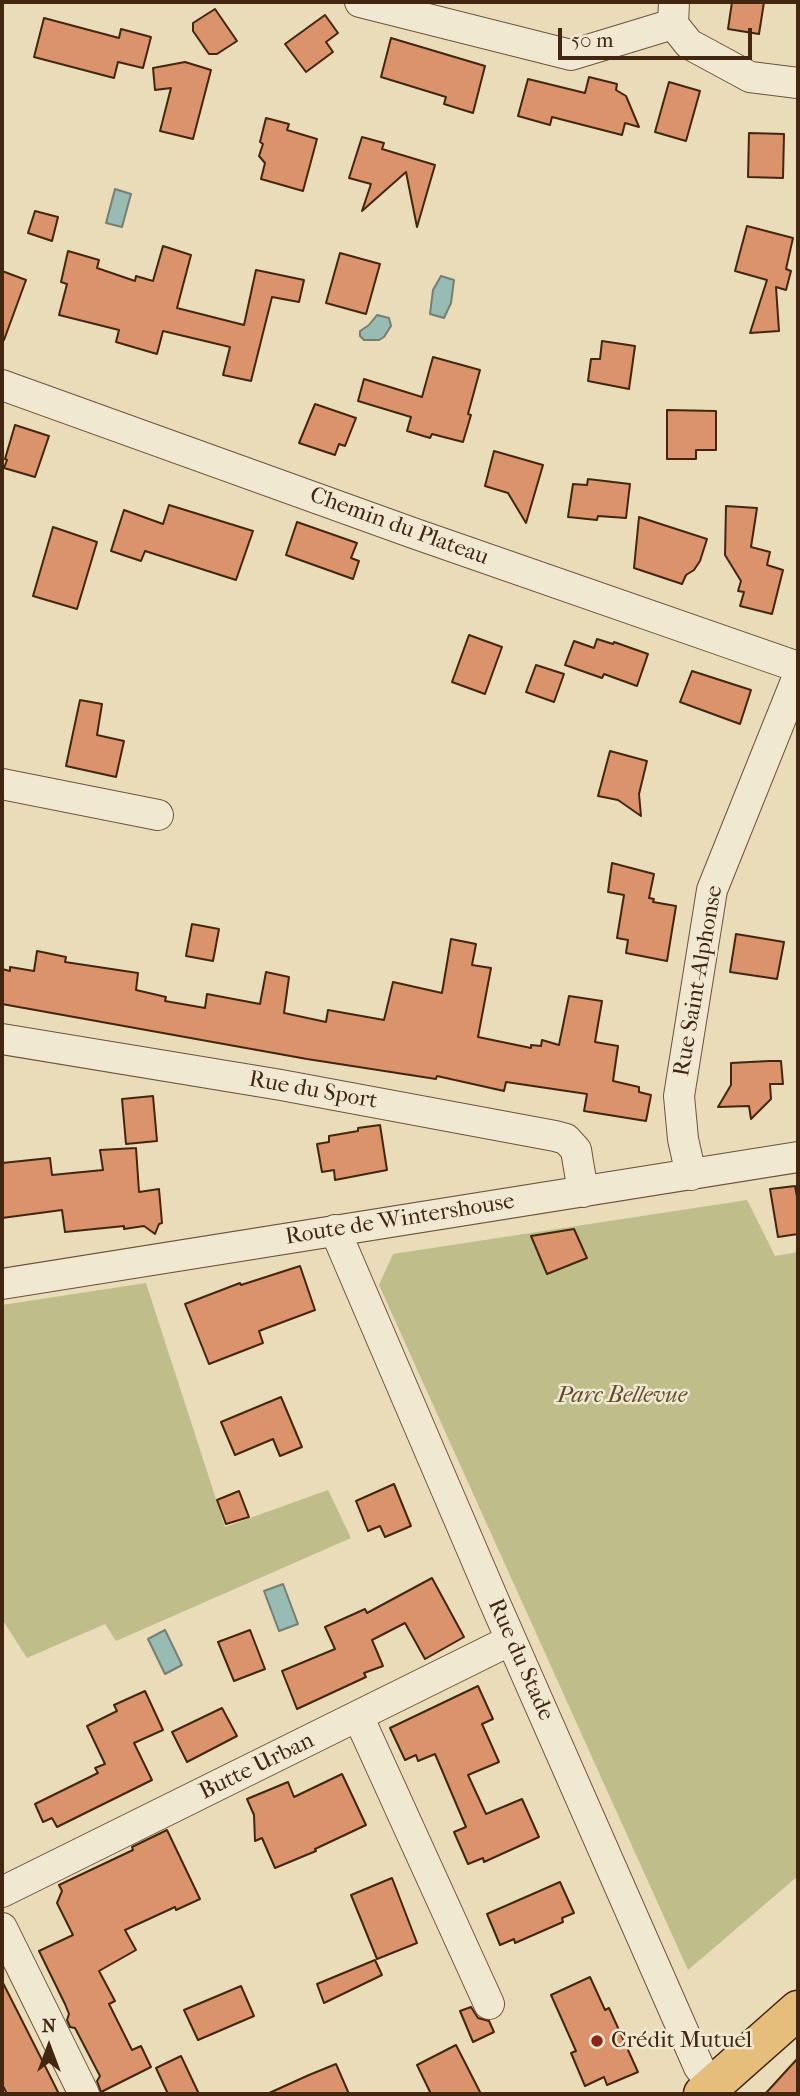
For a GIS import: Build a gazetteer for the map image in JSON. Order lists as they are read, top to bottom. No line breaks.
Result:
{"streets":{"street":["Chemin du Plateau","Rue Saint-Alphonse","Rue du Sport","Route de Wintershouse","Rue du Stade","Butte Urban"]},"crossings":[["Rue Saint-Alphonse","Route de Wintershouse"],["Rue du Sport","Route de Wintershouse"],["Route de Wintershouse","Rue du Stade"],["Rue du Stade","Butte Urban"]],"parks":["Parc Bellevue"],"places":["Crédit Mutuel"],"scale_bar":"50 m","north":"top"}
